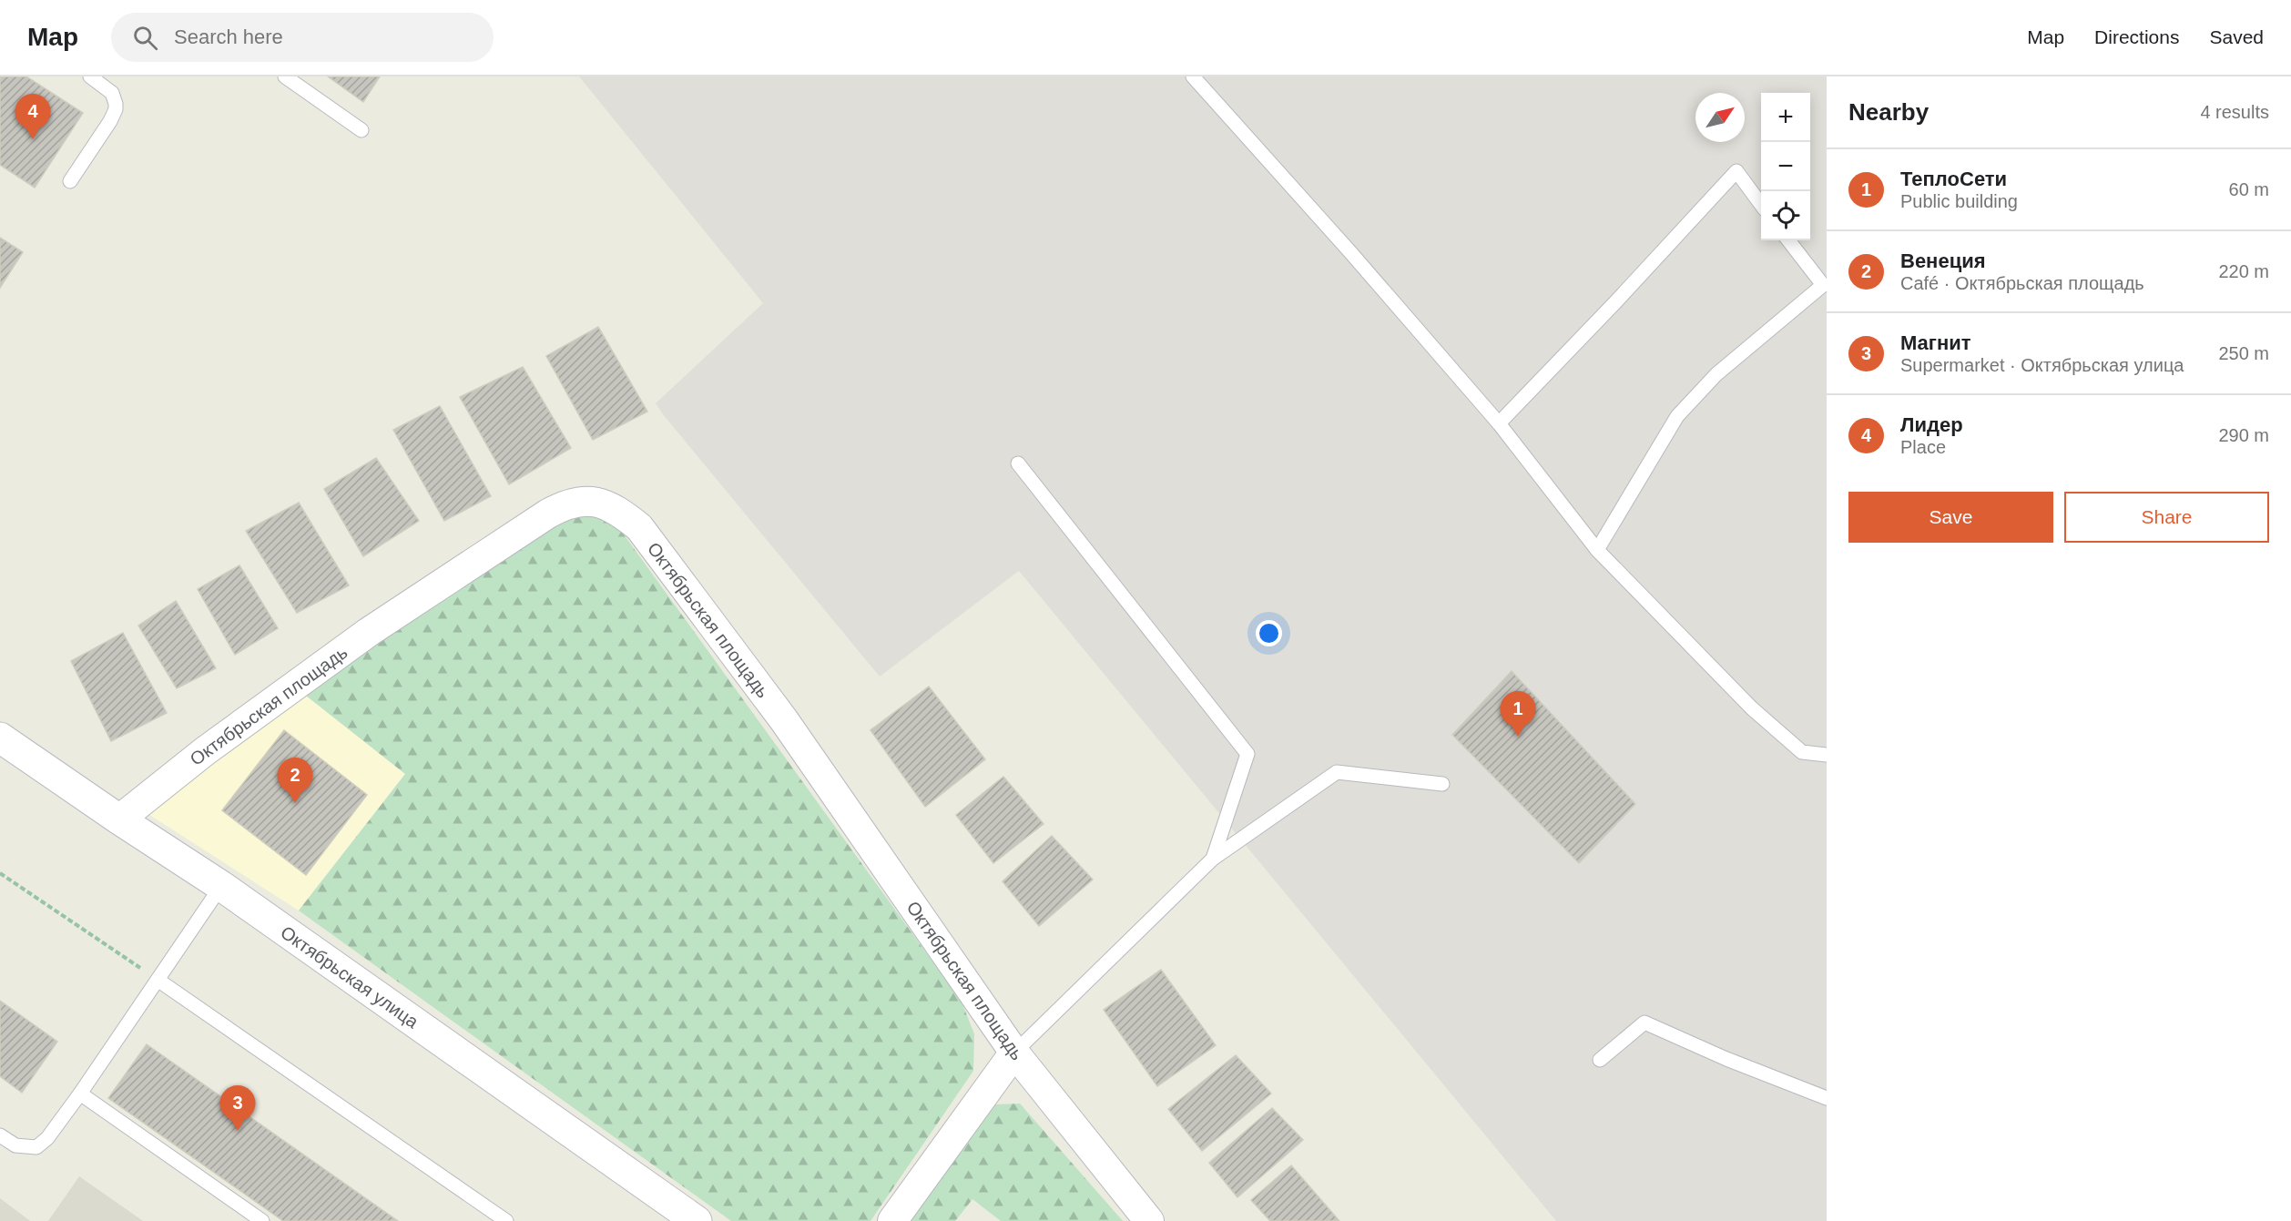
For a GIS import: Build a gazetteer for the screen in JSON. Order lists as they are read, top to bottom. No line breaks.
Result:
{"streets":{"street":["Октябрьская площадь","Октябрьская улица"]},"crossings":[["Октябрьская площадь","Октябрьская улица"]],"north":"top right","page":{"header":"Map","search":"Search here","nav":["Map","Directions","Saved"],"heading":["Nearby","4 results"],"map_buttons":["+","−"],"pins":["4","1","2","3"],"list":[{"mark":"1","name":"ТеплоСети","note":"Public building","value":"60 m"},{"mark":"2","name":"Венеция","note":"Café · Октябрьская площадь","value":"220 m"},{"mark":"3","name":"Магнит","note":"Supermarket · Октябрьская улица","value":"250 m"},{"mark":"4","name":"Лидер","note":"Place","value":"290 m"}],"buttons":["Save","Share"]}}
